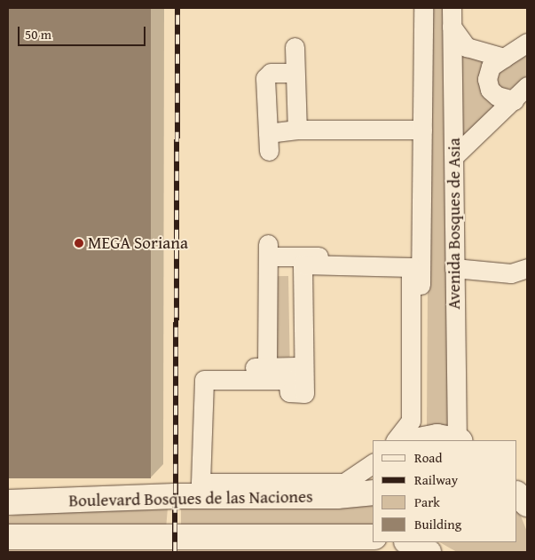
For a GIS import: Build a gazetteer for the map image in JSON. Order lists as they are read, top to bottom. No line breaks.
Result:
{"streets":{"street":["Avenida Bosques de Asia","Boulevard Bosques de las Naciones"]},"places":["MEGA Soriana"],"legend":["Road","Railway","Park","Building"],"scale_bar":"50 m"}
